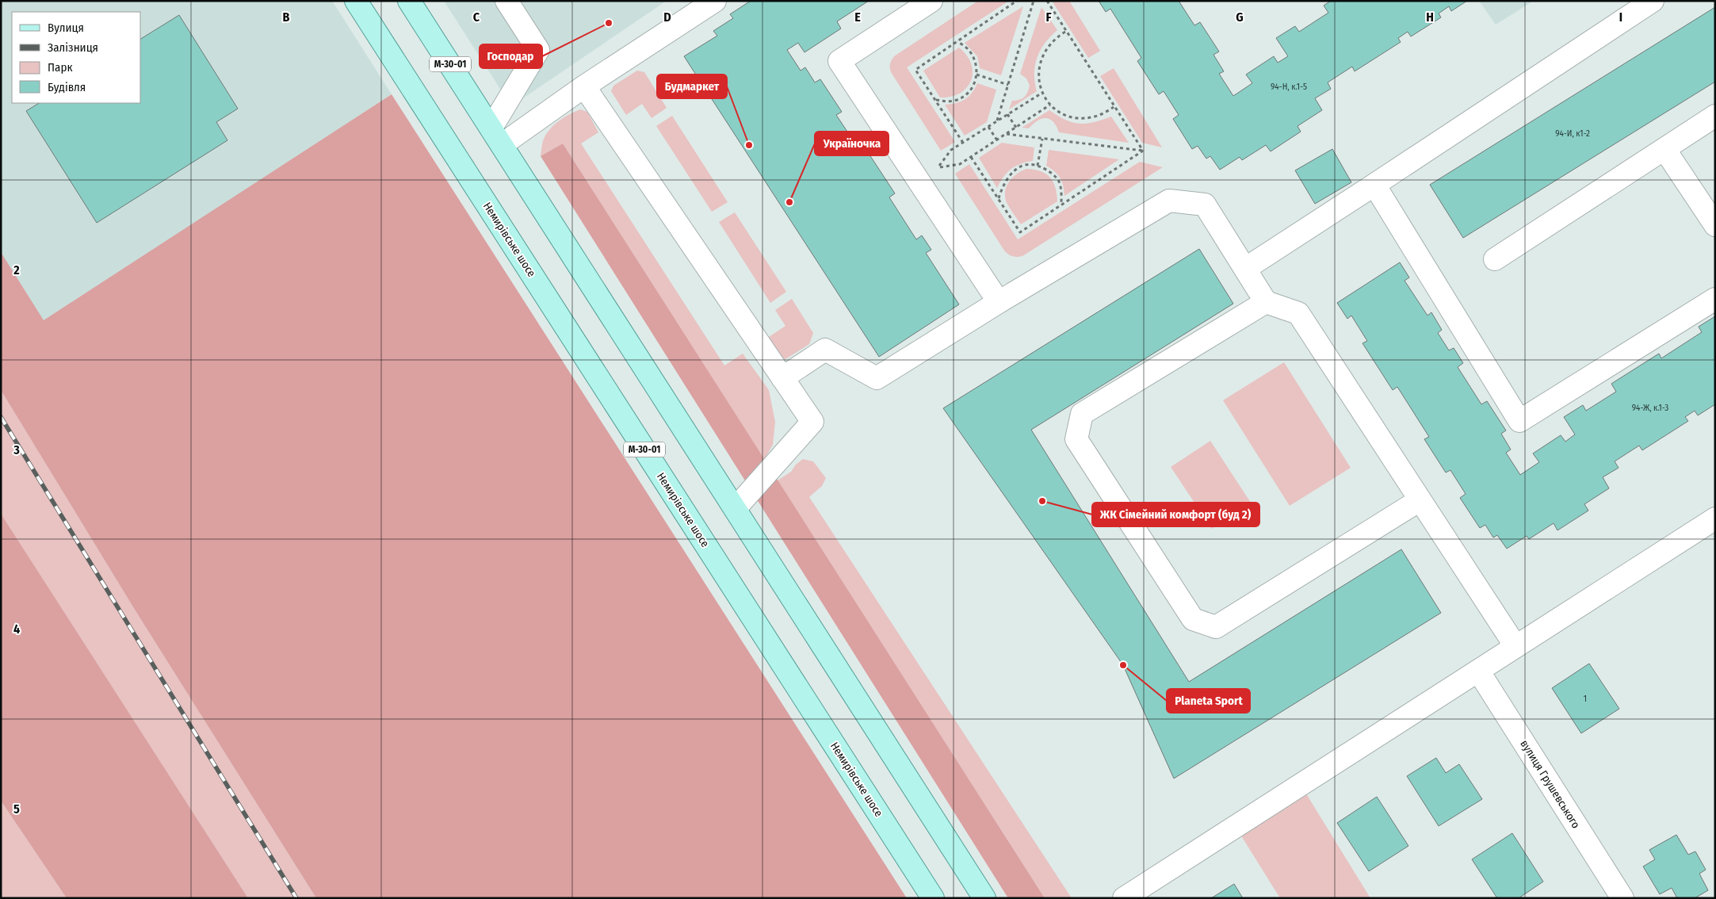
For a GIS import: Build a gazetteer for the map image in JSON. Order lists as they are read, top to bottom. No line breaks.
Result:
{"streets":{"main road":["М-30-01","Немирівське шосе"],"street":["вулиця Грушевського"]},"places":["Господар","Будмаркет","Україночка","ЖК Сімейний комфорт (буд 2)","Planeta Sport"],"house_numbers":["94-Н, к.1-5","94-И, к1-2","94-Ж, к.1-3","1"],"legend":["Вулиця","Залізниця","Парк","Будівля"],"grid":{"columns":["B","C","D","E","F","G","H","I"],"rows":["2","3","4","5"]}}
